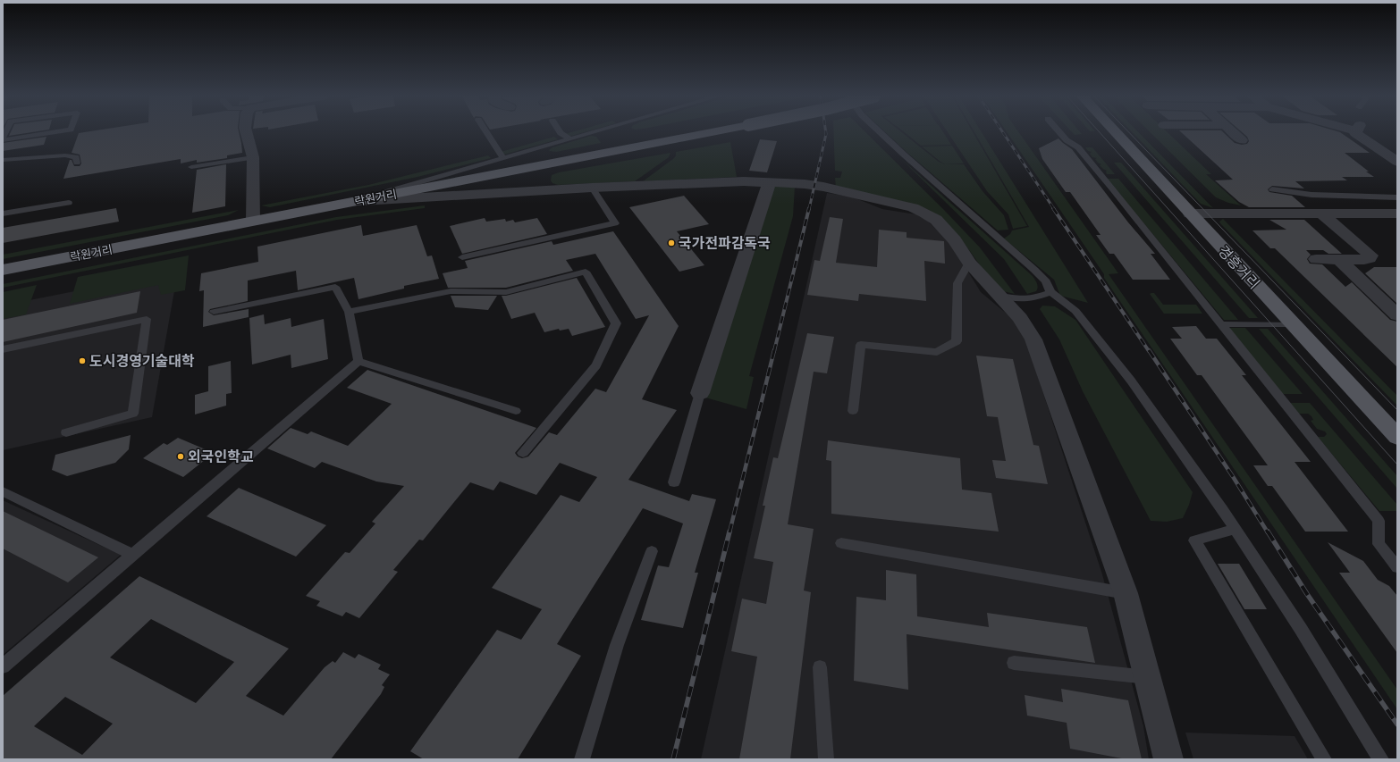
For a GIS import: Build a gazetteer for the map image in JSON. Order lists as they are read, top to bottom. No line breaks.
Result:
{"streets":{"main road":["락원거리","경흥거리"]},"places":["국가전파감독국","도시경영기술대학","외국인학교"]}
